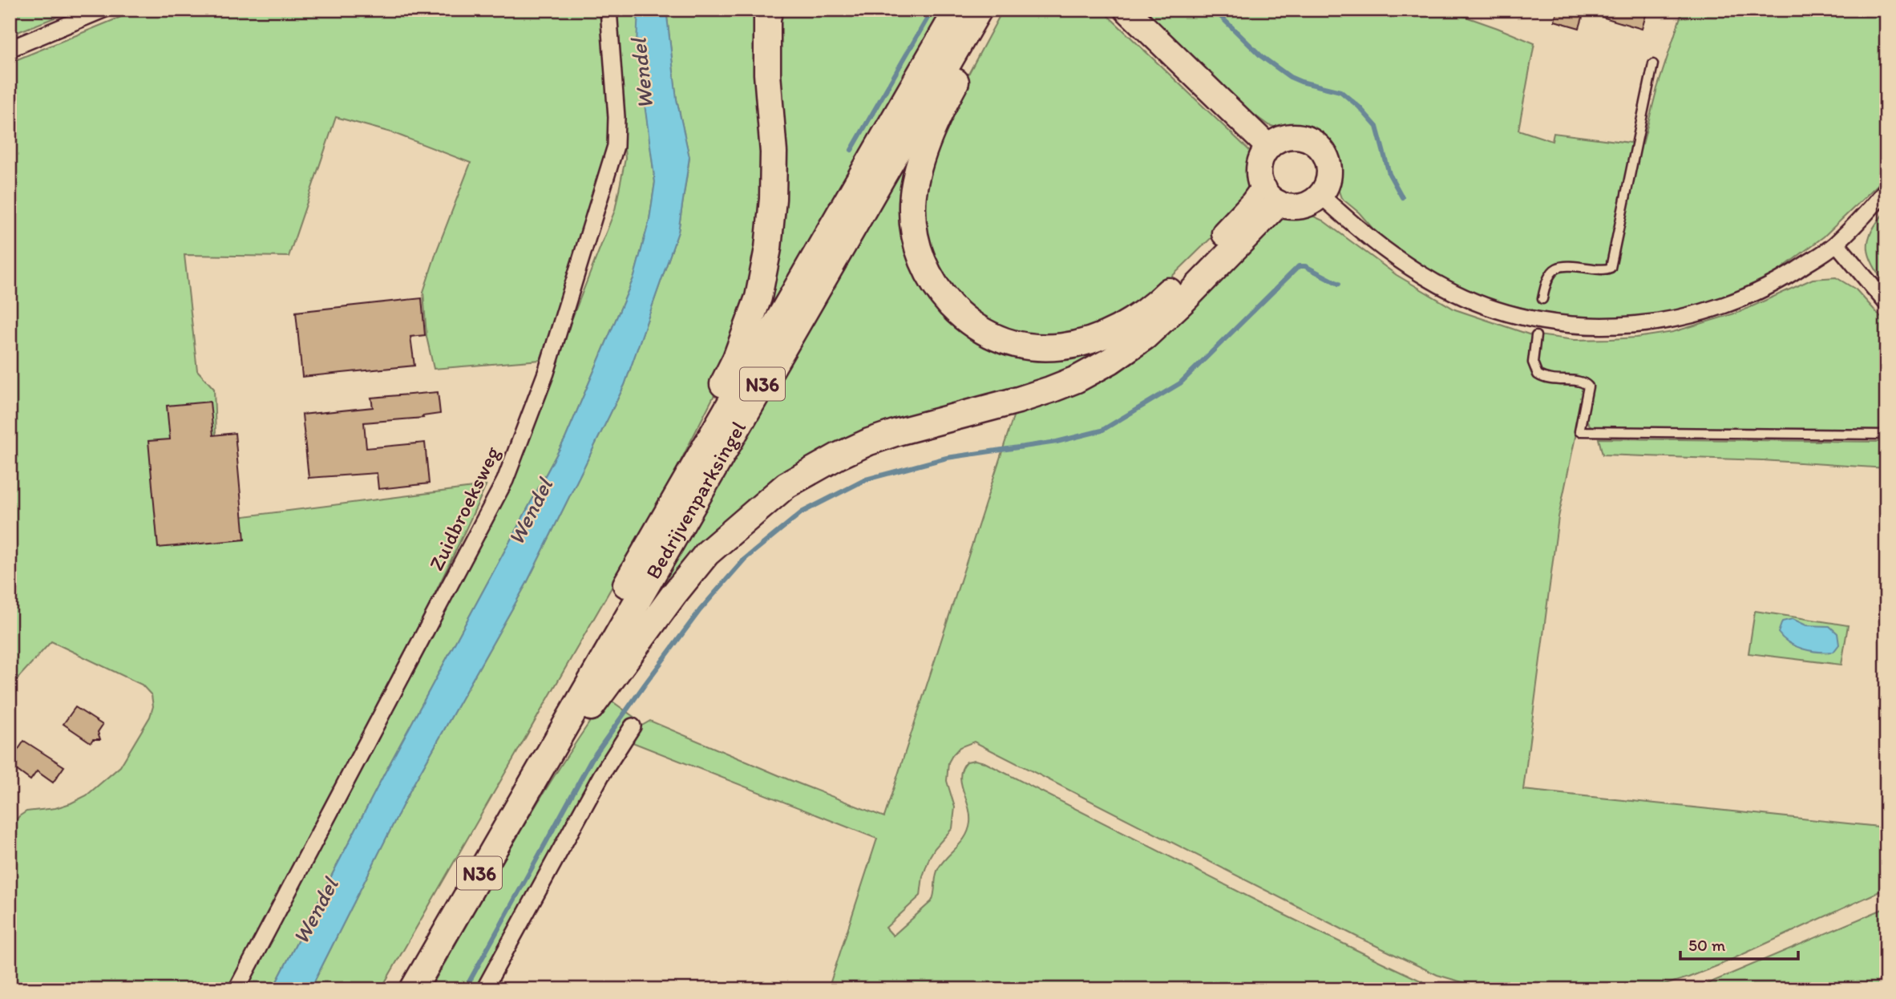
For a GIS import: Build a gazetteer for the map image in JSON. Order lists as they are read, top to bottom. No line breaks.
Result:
{"streets":{"highway":["N36","Bedrijvenparksingel"],"street":["Zuidbroeksweg"]},"crossings":[["N36","Bedrijvenparksingel"]],"water":["Wendel"],"scale_bar":"50 m"}
